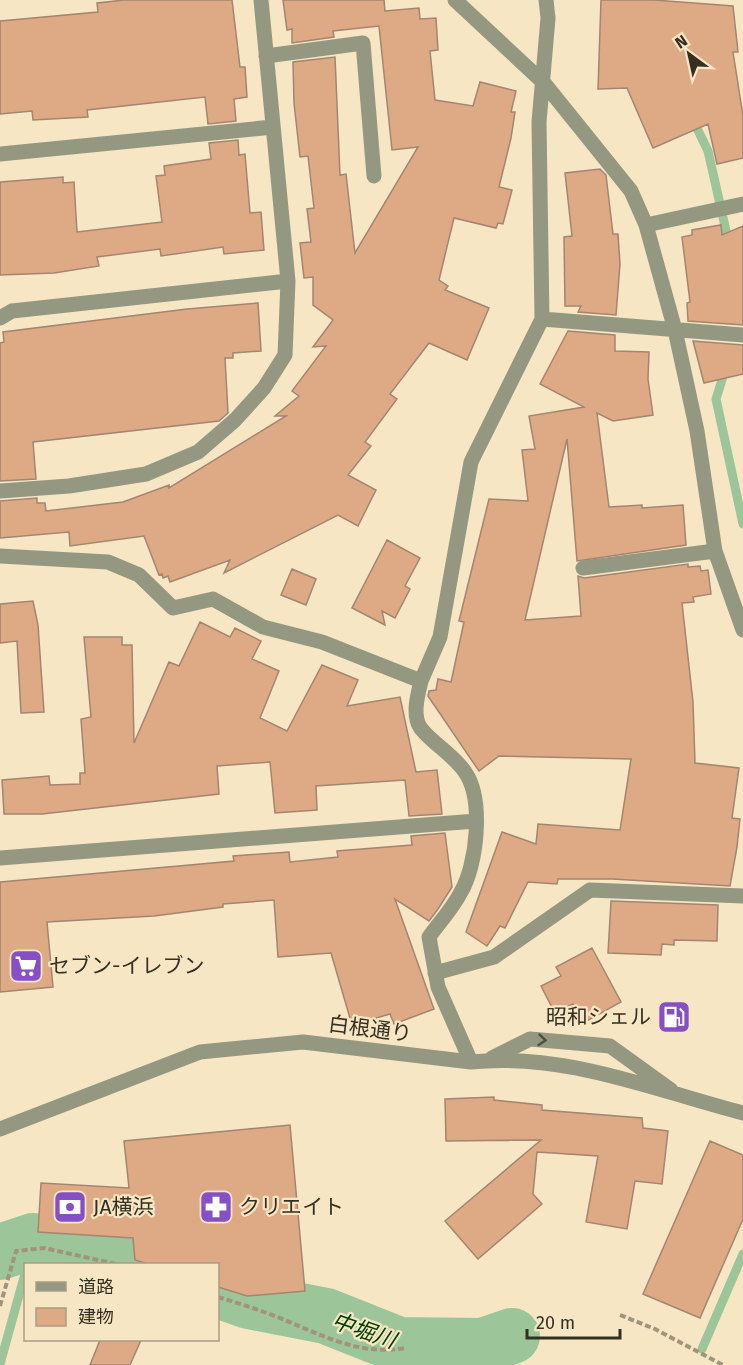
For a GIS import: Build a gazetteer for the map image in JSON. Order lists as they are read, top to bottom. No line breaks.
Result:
{"streets":{"street":["白根通り"]},"water":["中堀川"],"places":{"supermarket":["セブン-イレブン"],"fuel station":["昭和シェル"],"bank":["JA横浜"],"pharmacy":["クリエイト"]},"legend":["道路","建物"],"scale_bar":"20 m","north":"top left"}
